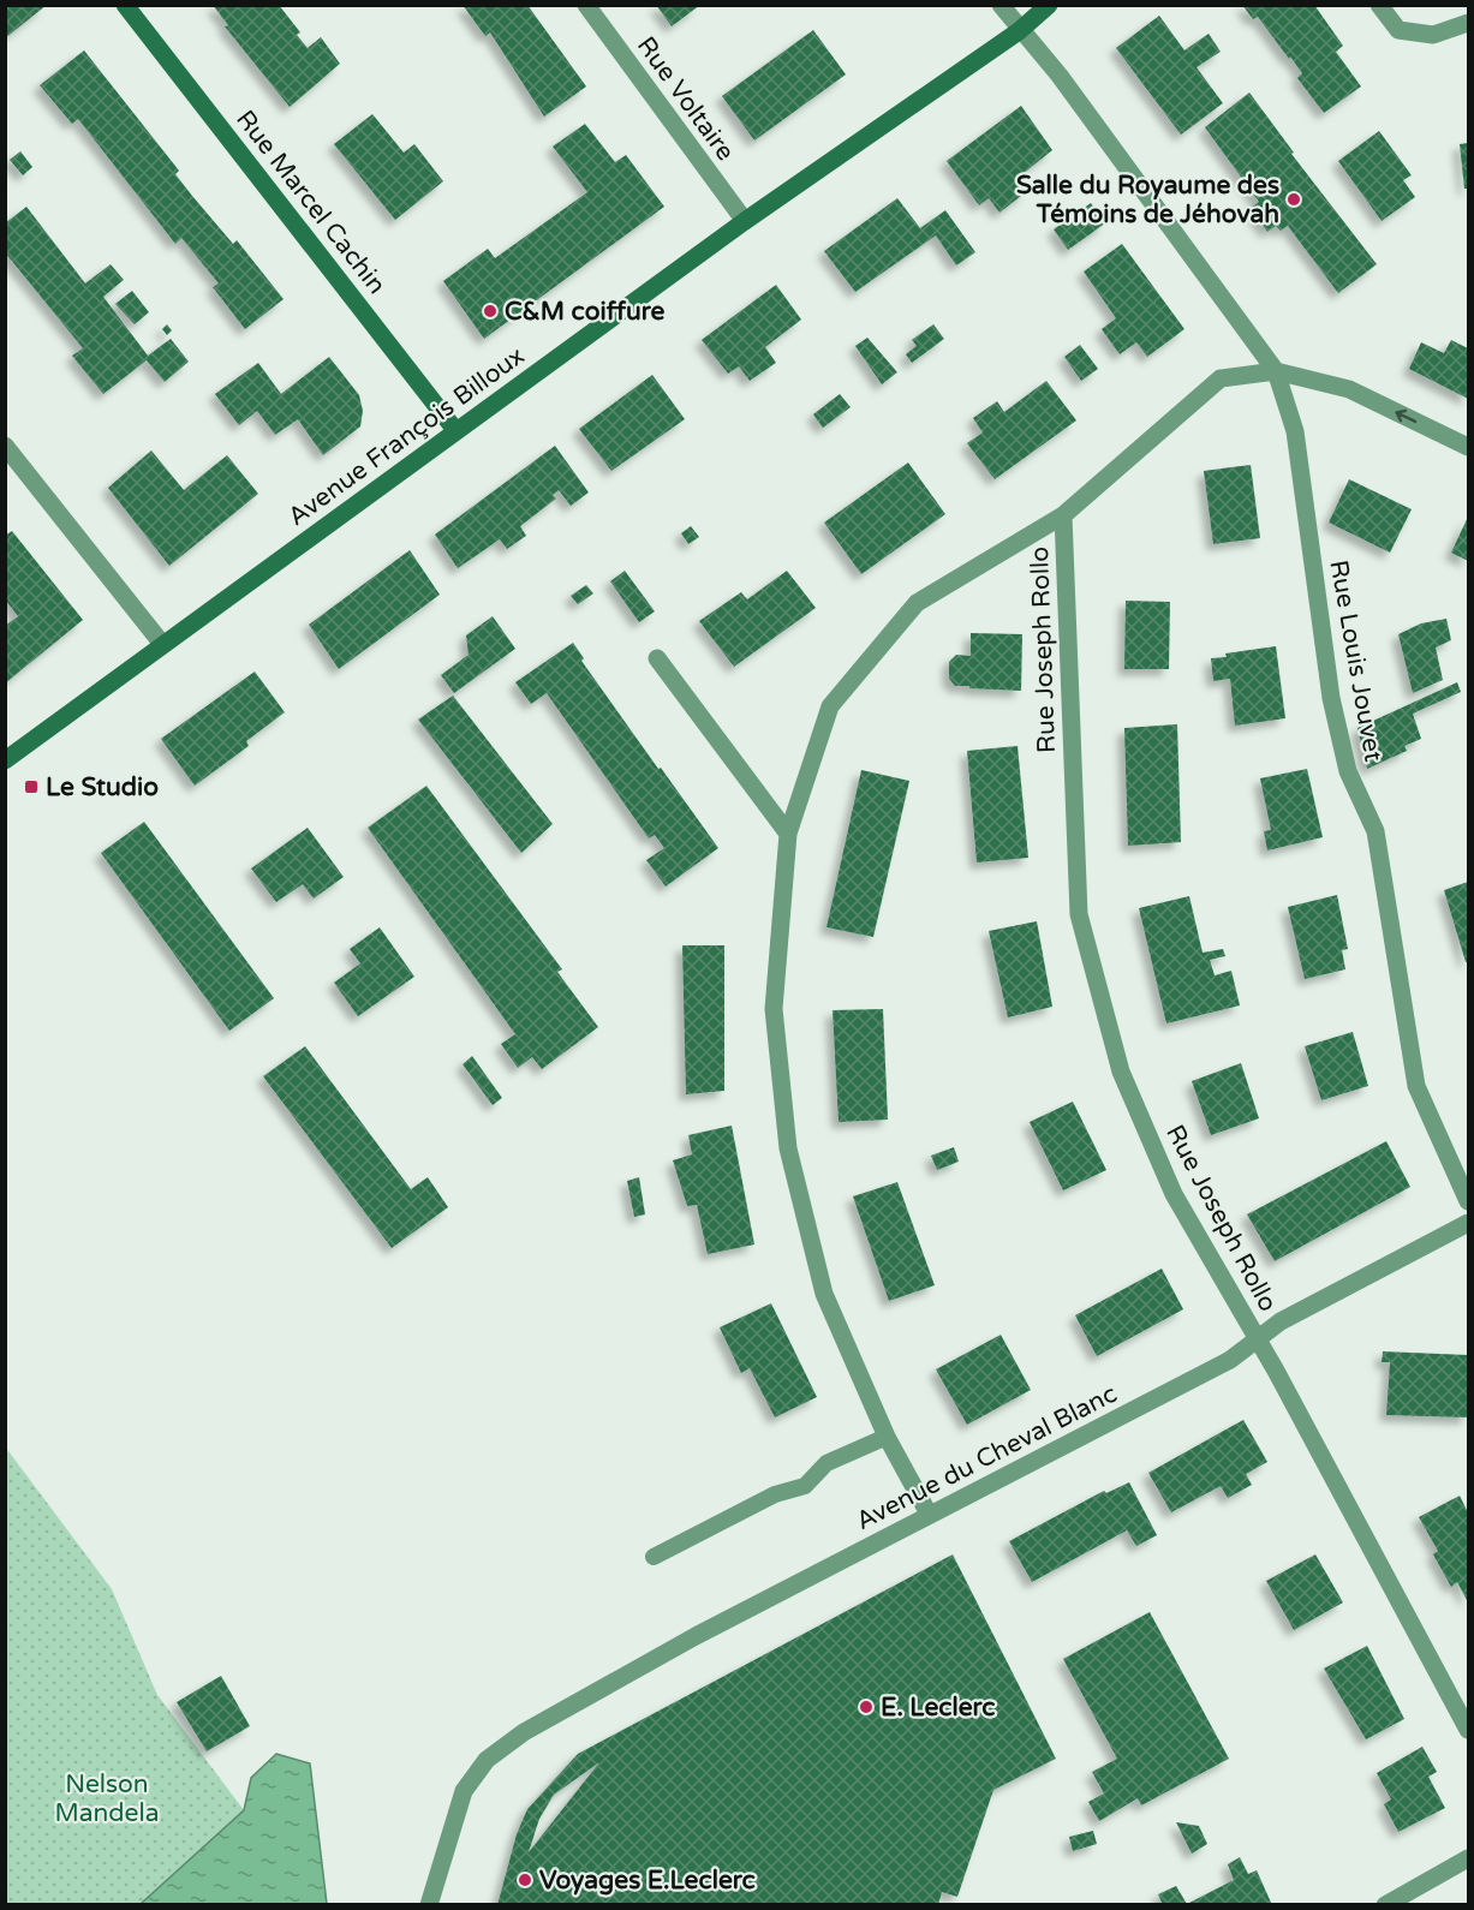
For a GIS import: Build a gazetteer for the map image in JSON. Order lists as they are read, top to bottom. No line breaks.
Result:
{"streets":{"main road":["Rue Marcel Cachin","Avenue François Billoux"],"street":["Rue Voltaire","Rue Joseph Rollo","Rue Louis Jouvet","Avenue du Cheval Blanc"]},"crossings":[["Rue Voltaire","Avenue François Billoux"],["Rue Marcel Cachin","Avenue François Billoux"],["Avenue François Billoux","Rue Louis Jouvet"],["Rue Joseph Rollo","Avenue du Cheval Blanc"]],"parks":["Nelson Mandela"],"places":{"other":["Salle du Royaume des Témoins de Jéhovah","C&M coiffure","E. Leclerc","Voyages E.Leclerc"],"transit":["Le Studio"]}}
